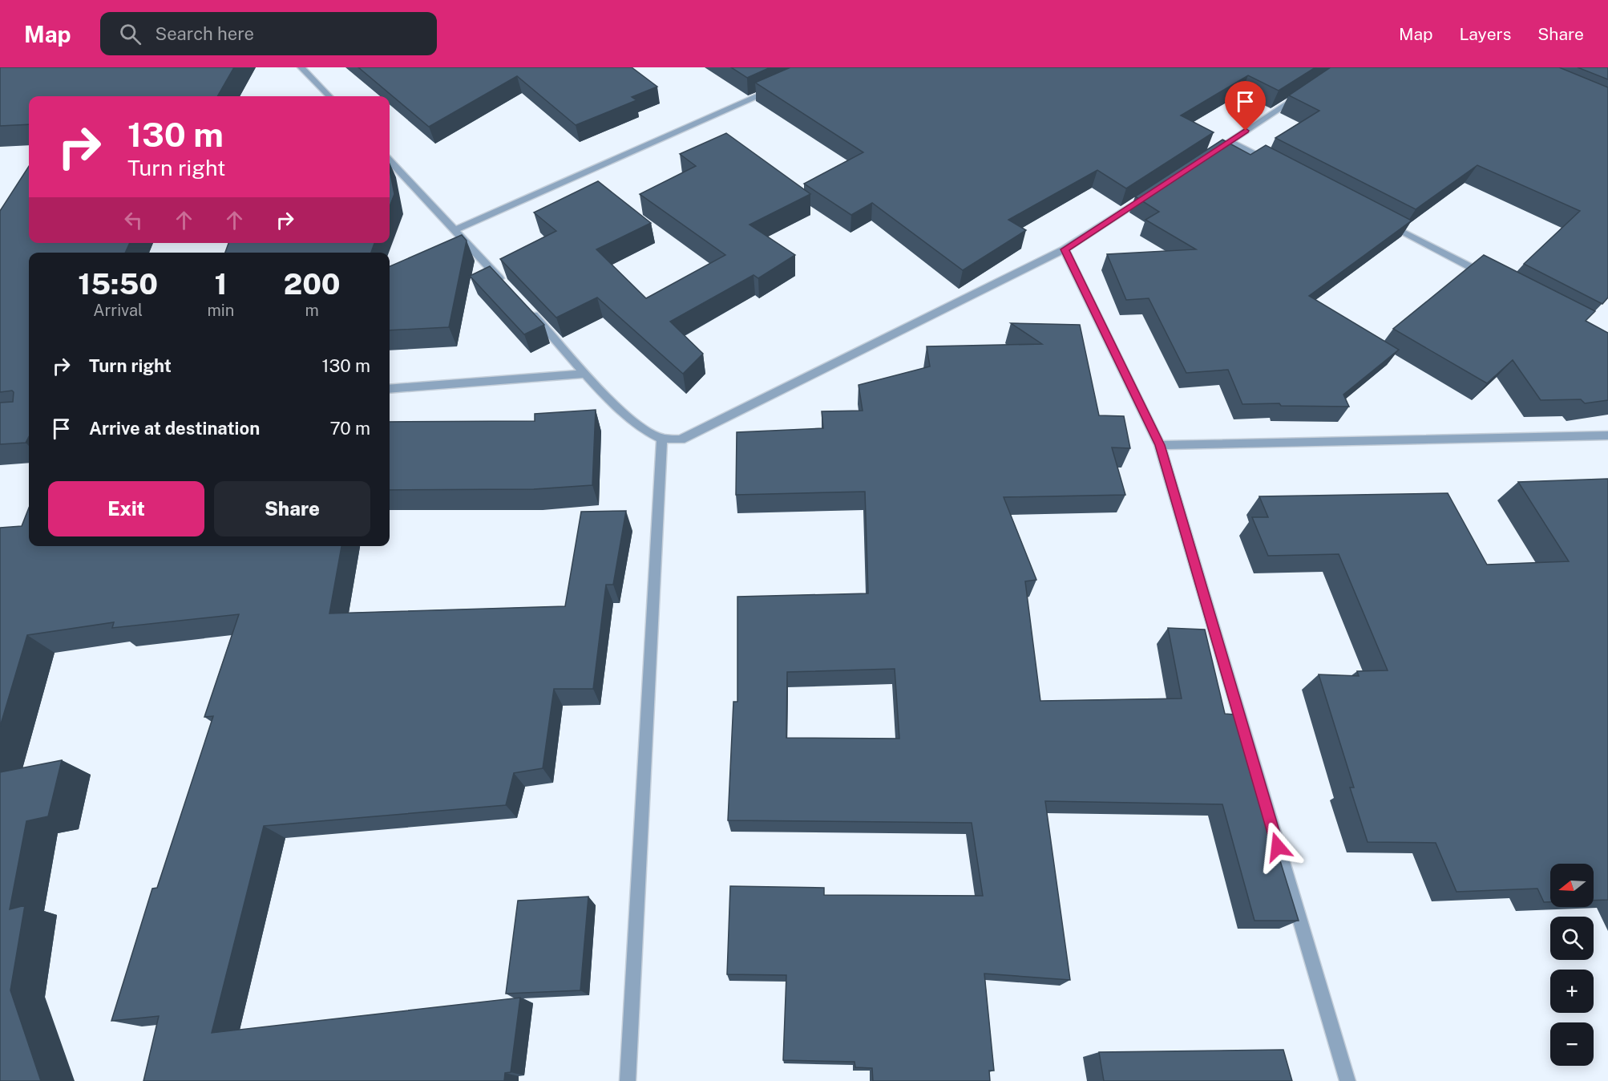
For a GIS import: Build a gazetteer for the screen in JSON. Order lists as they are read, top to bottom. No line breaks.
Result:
{"north":"left","page":{"header":"Map","search":"Search here","nav":["Map","Layers","Share"],"turn":["130 m","Turn right"],"eta":["15:50","Arrival","1","min","200","m"],"list":[{"name":"Turn right","value":"130 m"},{"name":"Arrive at destination","value":"70 m"}],"buttons":["Exit","Share"],"map_buttons":["+","−"]}}
